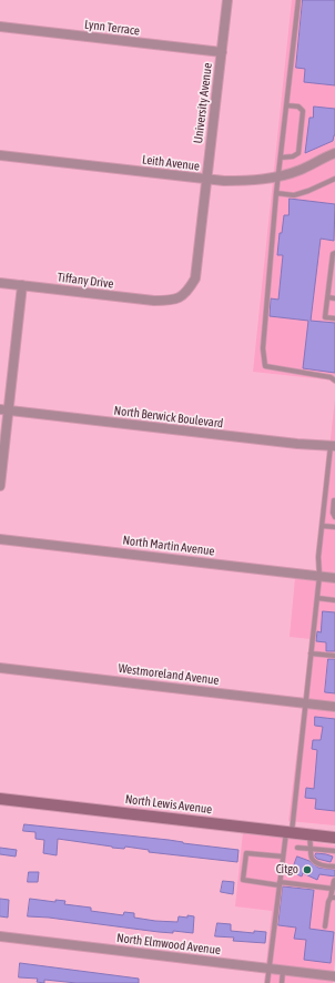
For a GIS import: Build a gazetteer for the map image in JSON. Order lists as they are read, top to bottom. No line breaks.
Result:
{"streets":{"main road":["North Lewis Avenue"],"street":["Lynn Terrace","University Avenue","Leith Avenue","Tiffany Drive","North Berwick Boulevard","North Martin Avenue","Westmoreland Avenue","North Elmwood Avenue"]},"crossings":[["Lynn Terrace","University Avenue"],["University Avenue","Leith Avenue"],["University Avenue","Tiffany Drive"]],"places":["Citgo"]}
